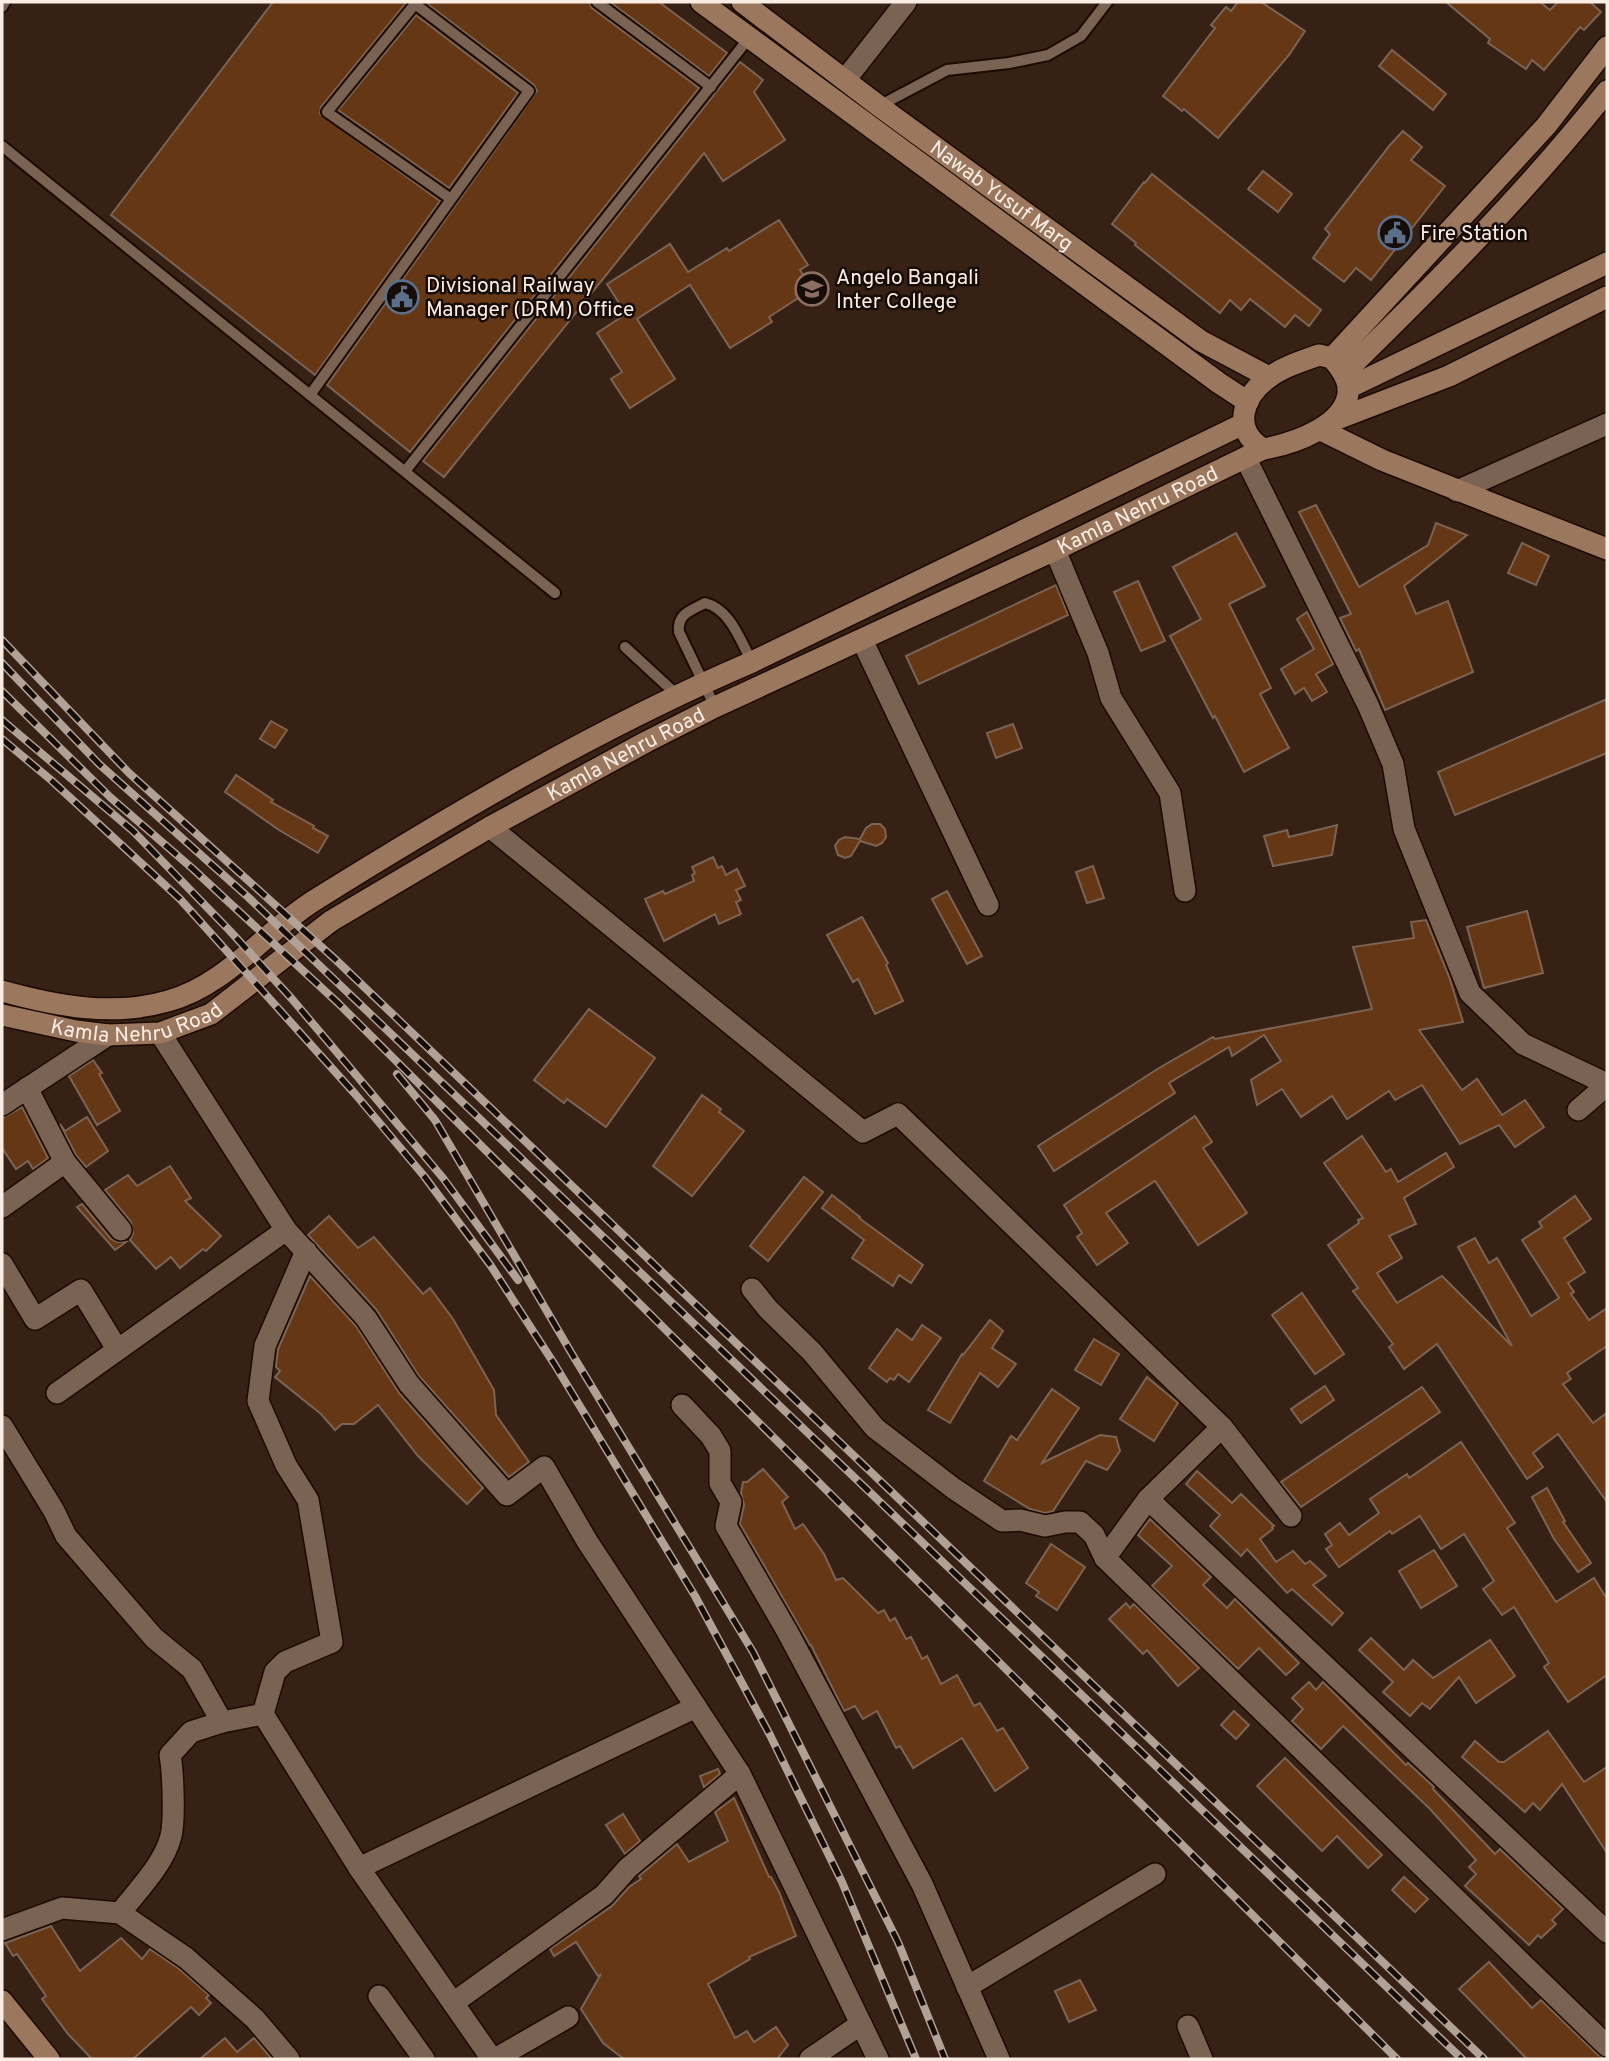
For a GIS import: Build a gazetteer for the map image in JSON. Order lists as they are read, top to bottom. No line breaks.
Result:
{"streets":{"main road":["Nawab Yusuf Marg","Kamla Nehru Road"]},"places":{"public building":["Fire Station","Divisional Railway Manager (DRM) Office"],"school or university":["Angelo Bangali Inter College"]}}
